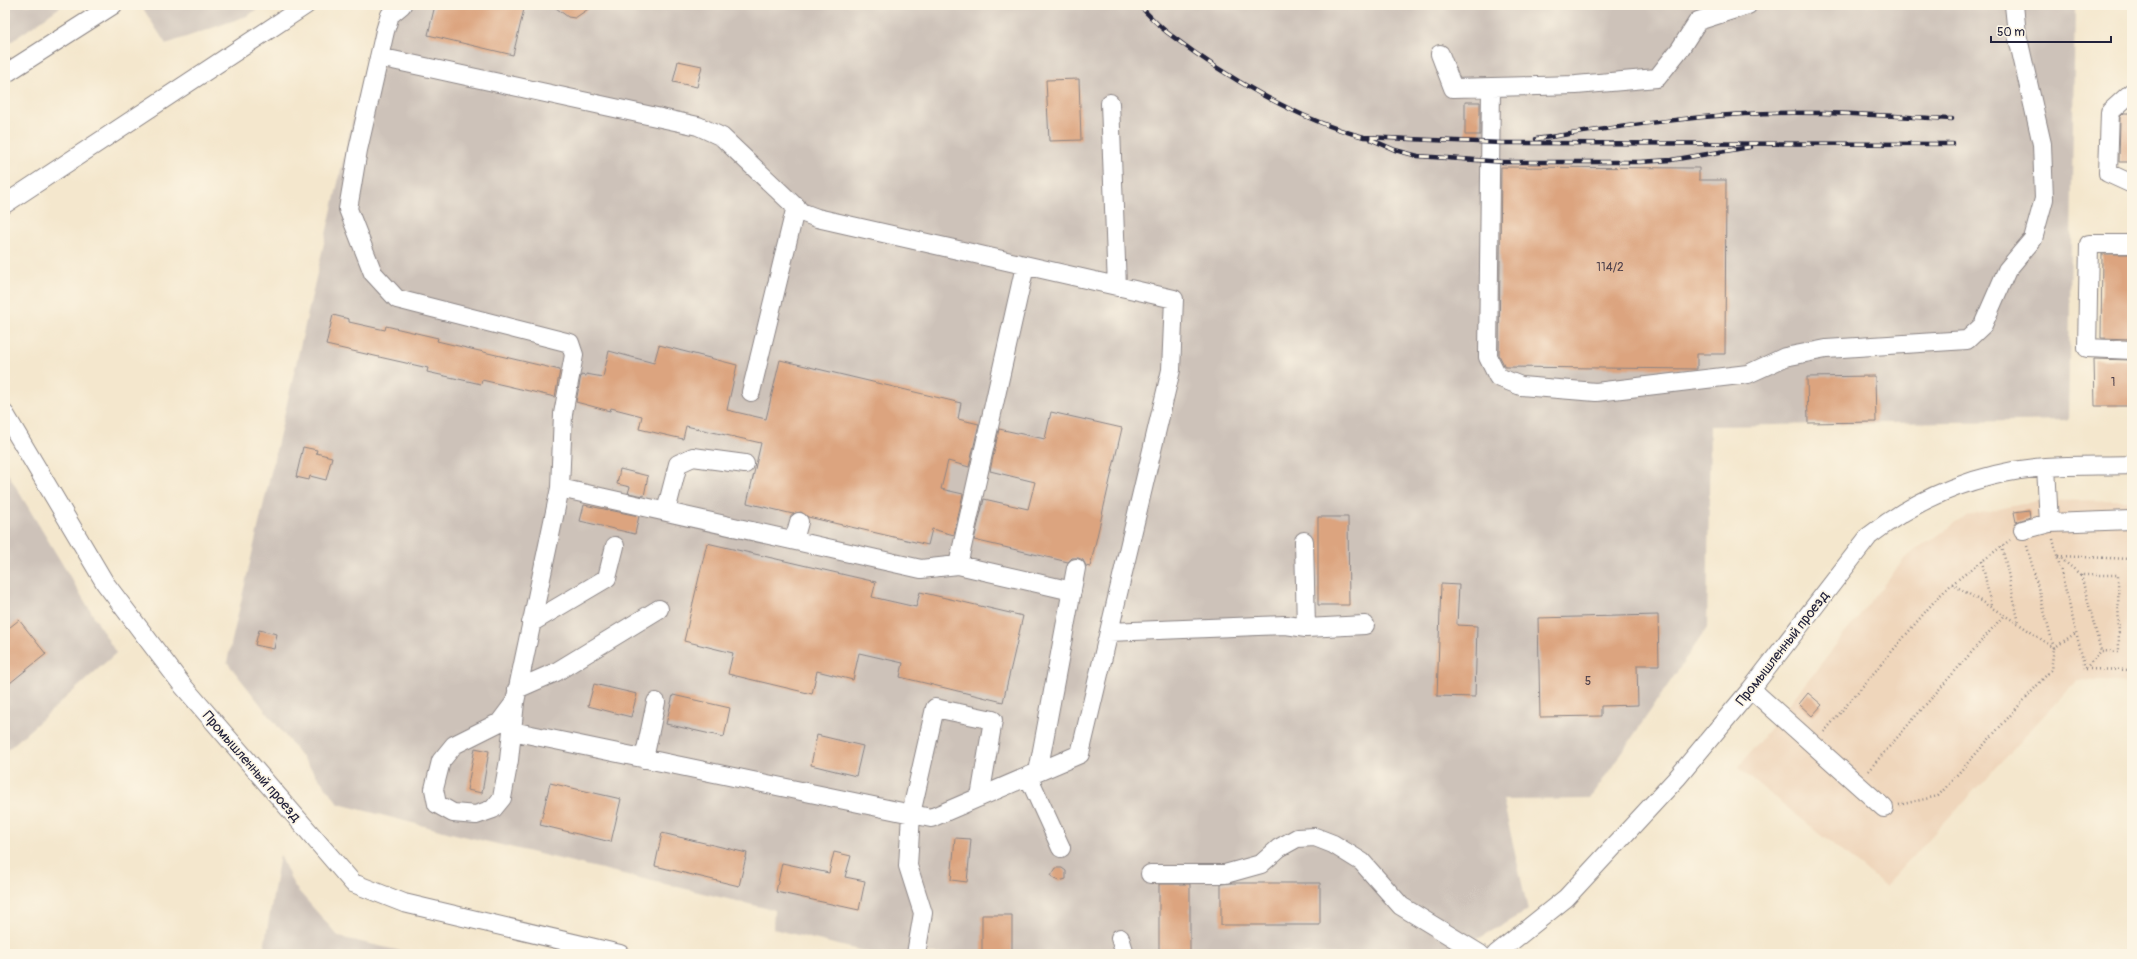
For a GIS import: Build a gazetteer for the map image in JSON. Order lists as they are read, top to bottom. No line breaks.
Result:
{"streets":{"street":["Промышленный проезд"]},"house_numbers":["114/2","1","5"],"scale_bar":"50 m"}
